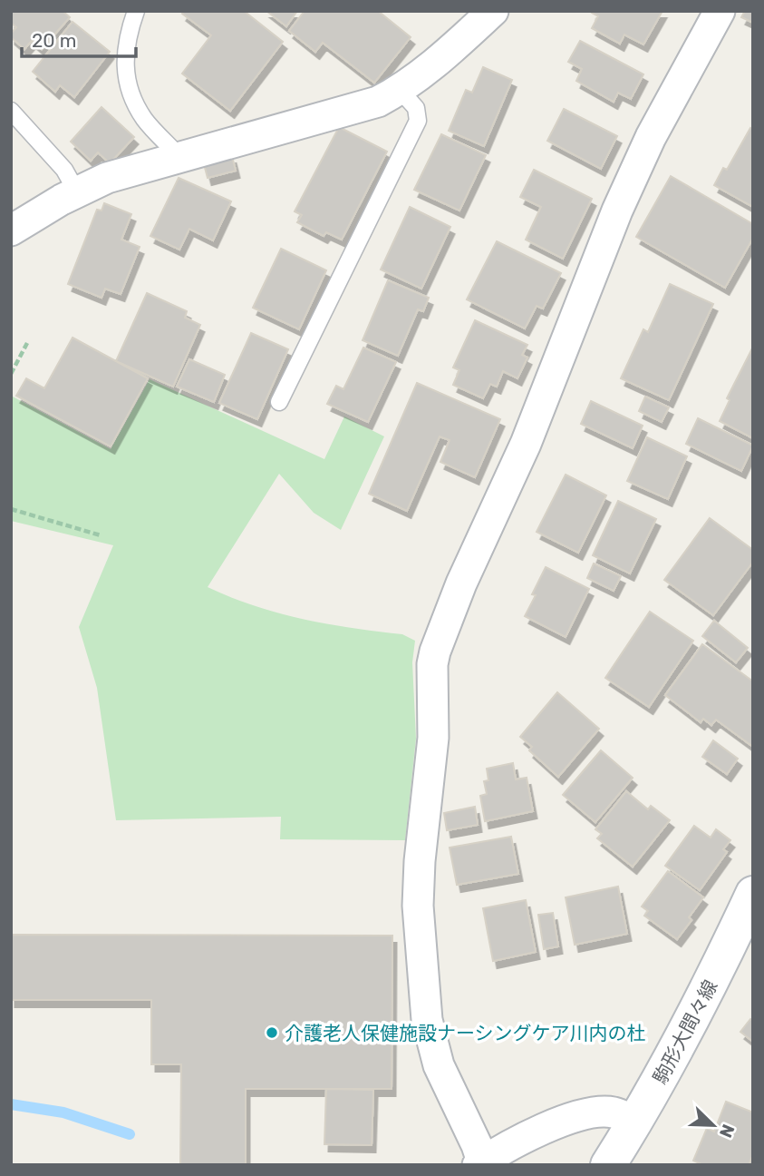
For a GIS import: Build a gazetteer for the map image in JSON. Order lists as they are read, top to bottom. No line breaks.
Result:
{"streets":{"main road":["駒形大間々線"]},"places":["介護老人保健施設ナーシングケア川内の杜"],"scale_bar":"20 m","north":"bottom right"}
